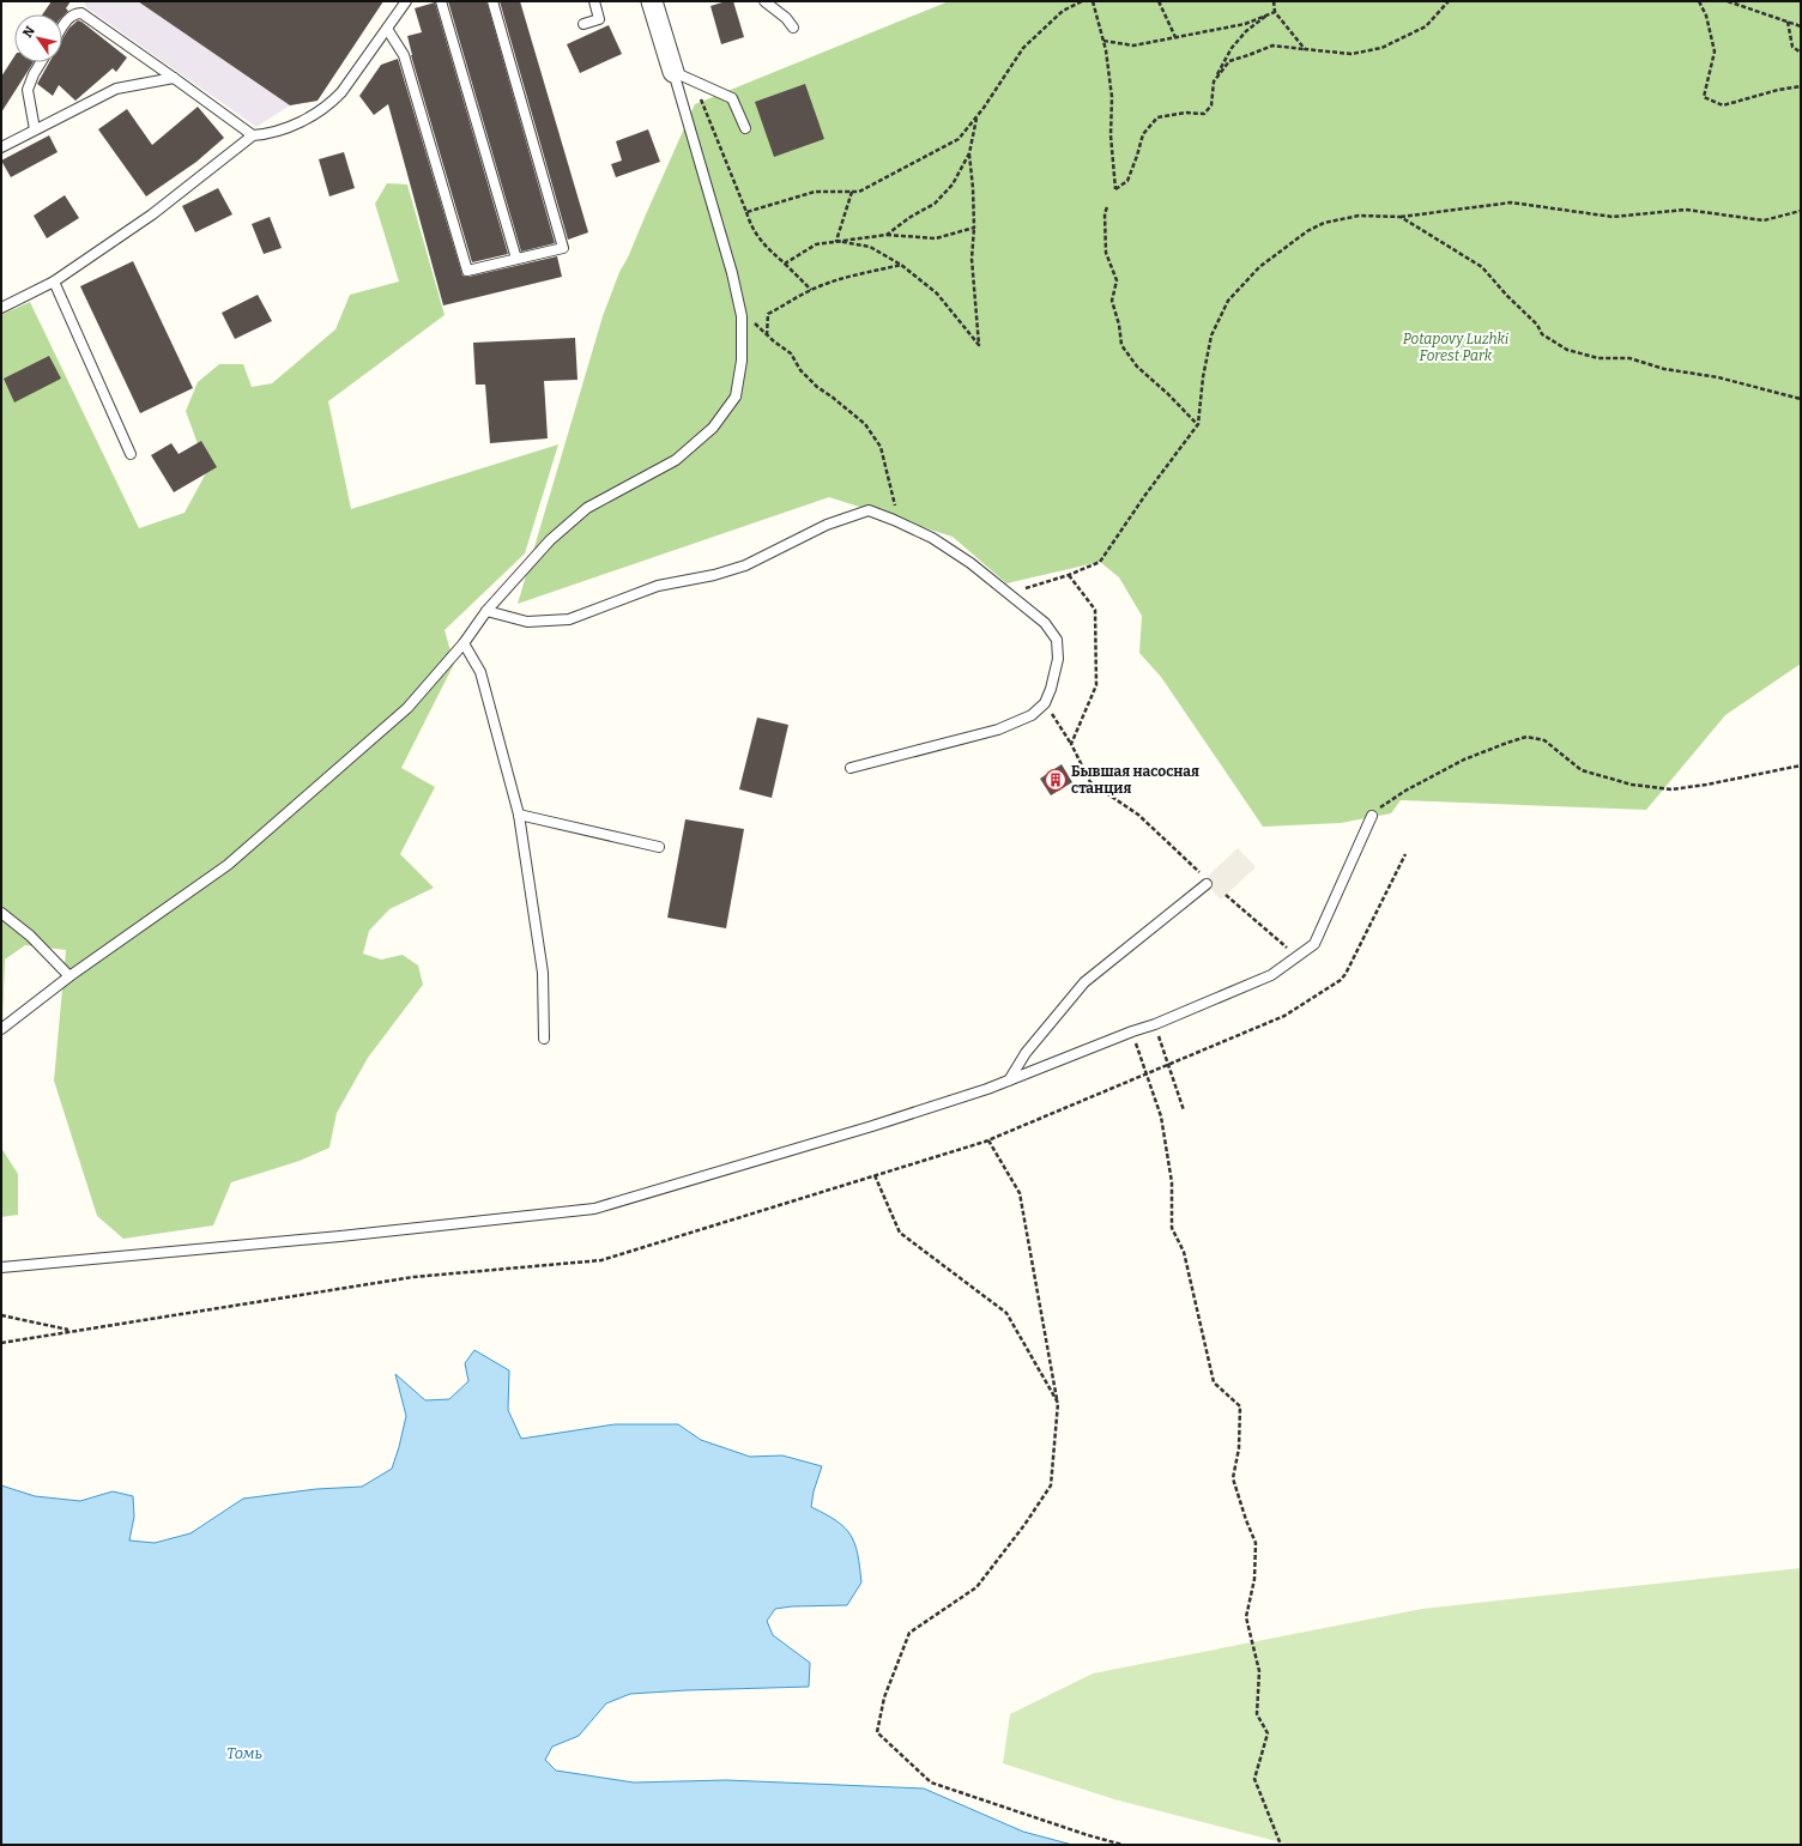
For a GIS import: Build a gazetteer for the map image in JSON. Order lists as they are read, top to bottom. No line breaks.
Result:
{"water":["Томь"],"parks":["Potapovy Luzhki Forest Park"],"places":{"building":["Бывшая насосная станция"]},"north":"top left"}
